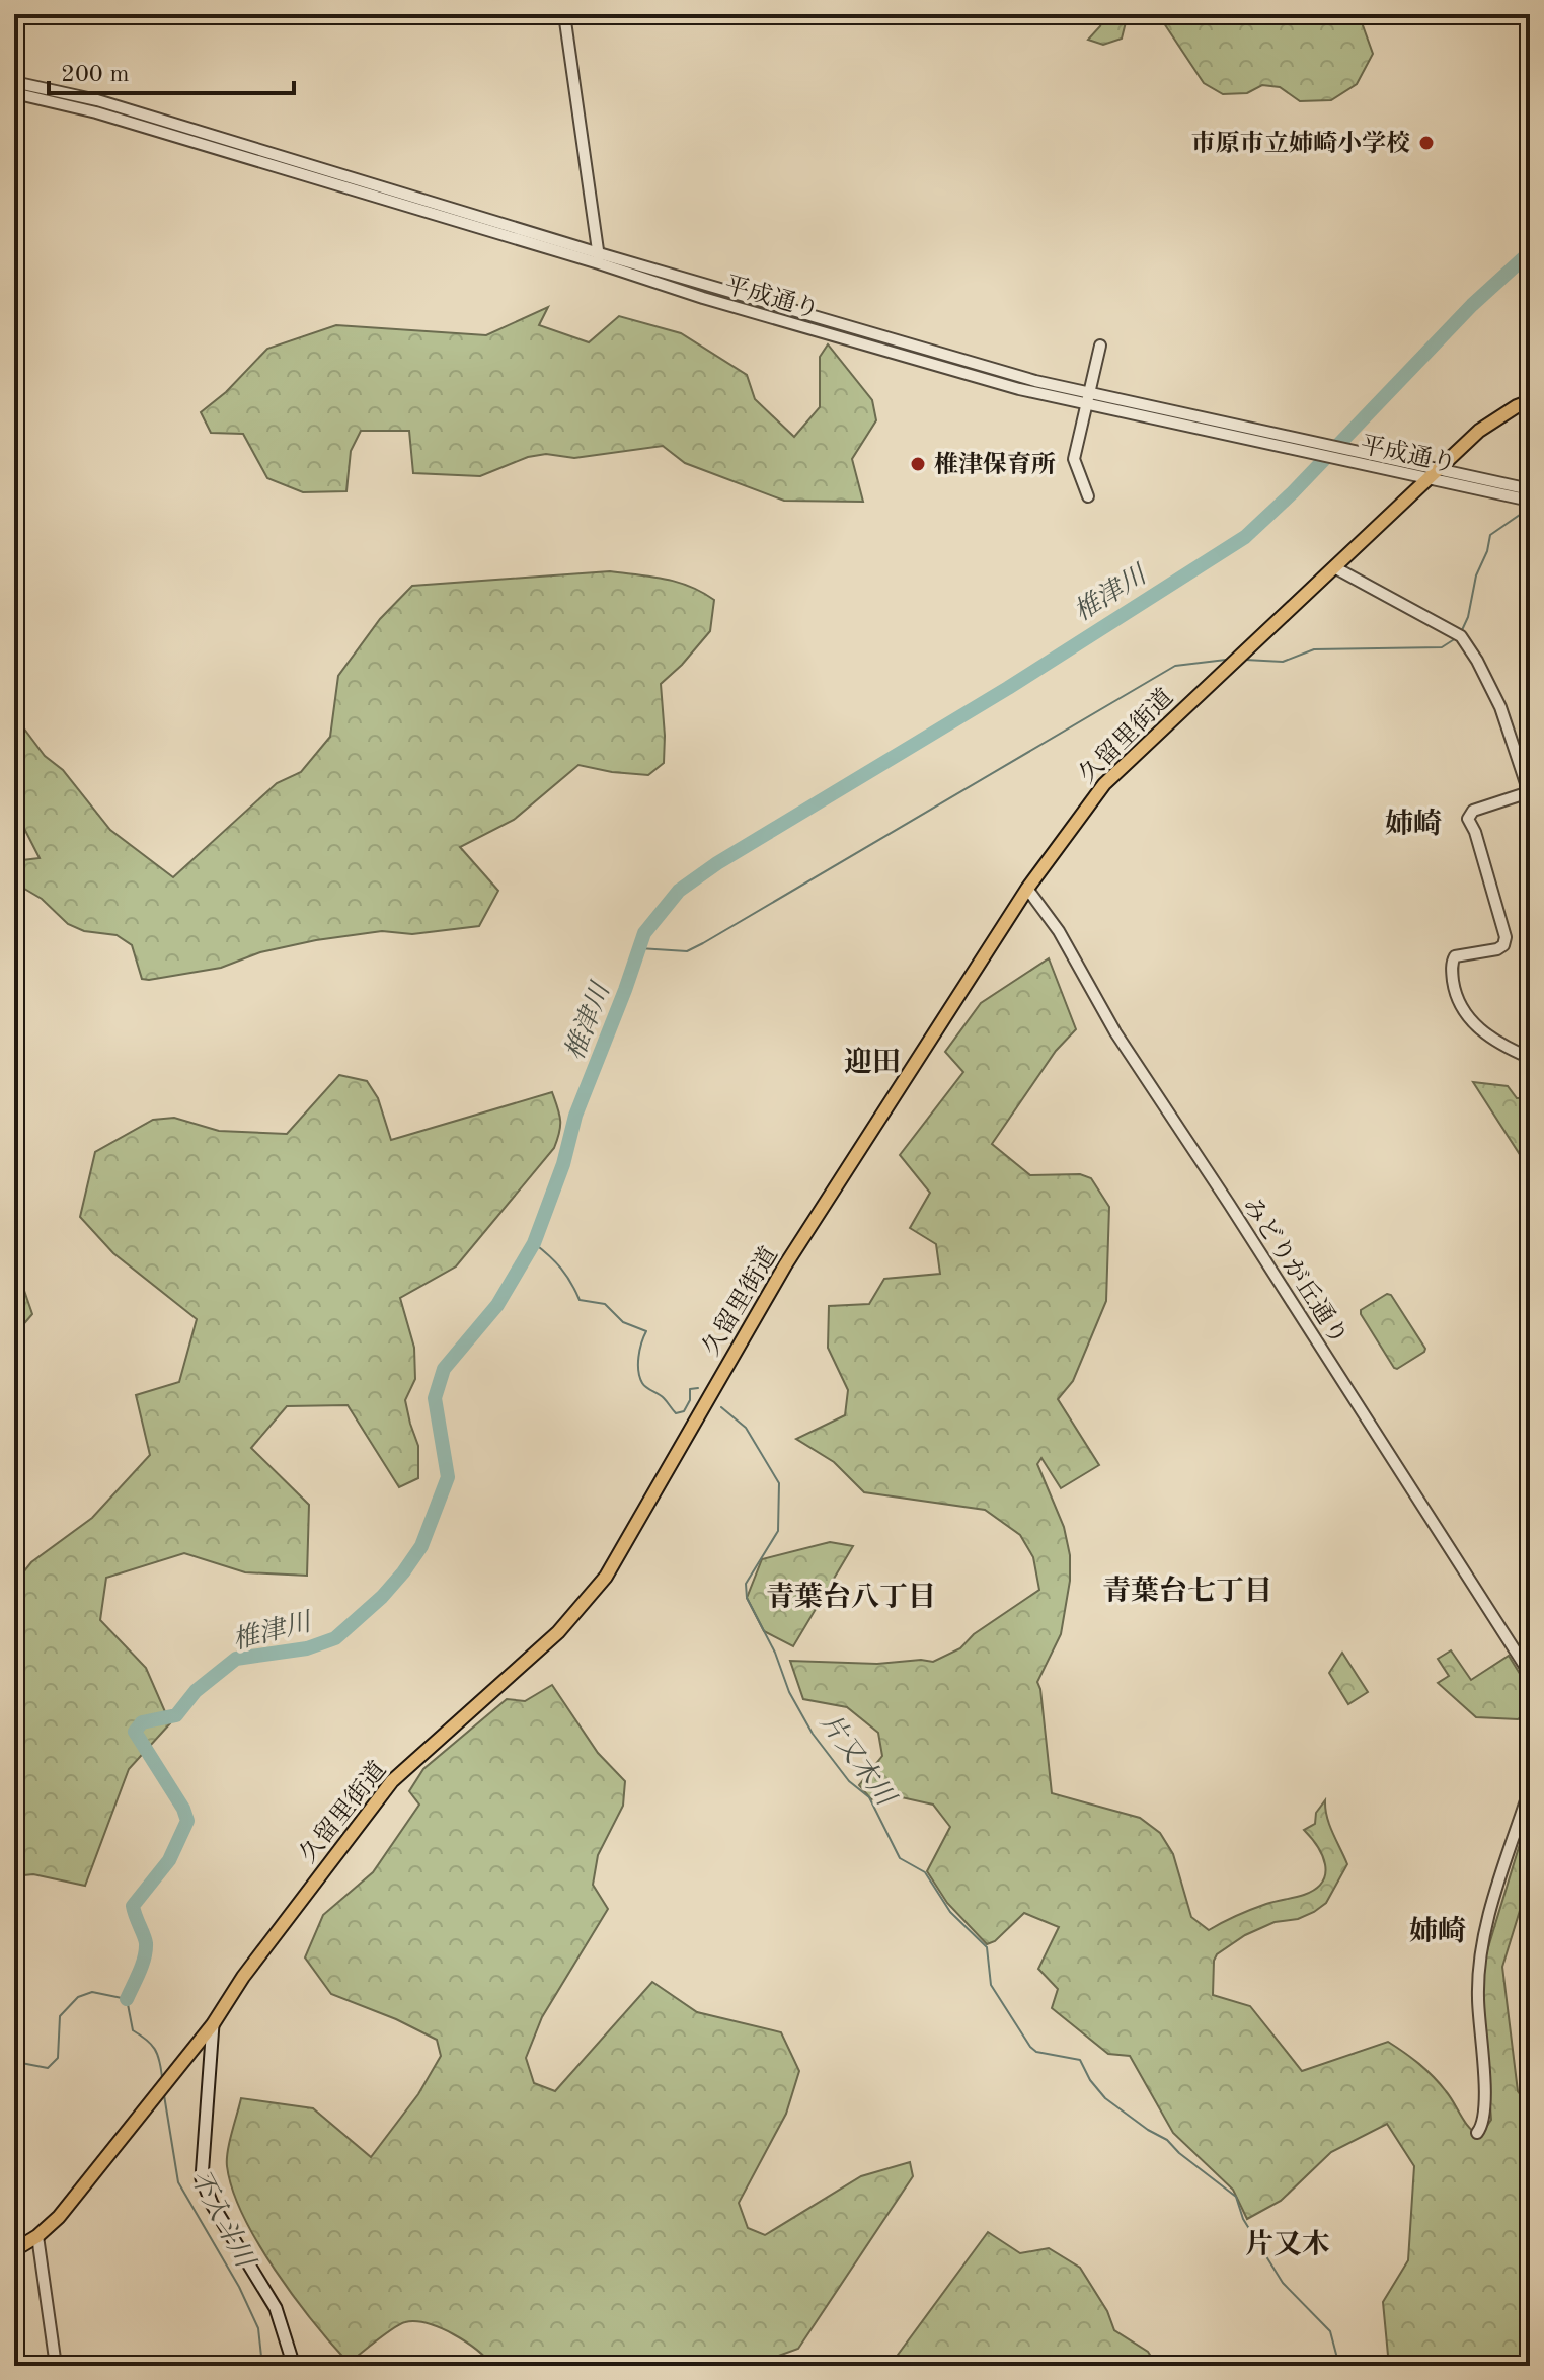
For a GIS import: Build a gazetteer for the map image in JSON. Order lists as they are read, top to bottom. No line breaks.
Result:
{"streets":{"main road":["久留里街道"],"street":["平成通り","みどりが丘通り"]},"crossings":[["平成通り","久留里街道"],["久留里街道","みどりが丘通り"]],"districts":["姉崎","迎田","青葉台七丁目","青葉台八丁目","姉崎","片又木"],"water":["椎津川","片又木川","不入斗川"],"places":["市原市立姉崎小学校","椎津保育所"],"scale_bar":"200 m"}
